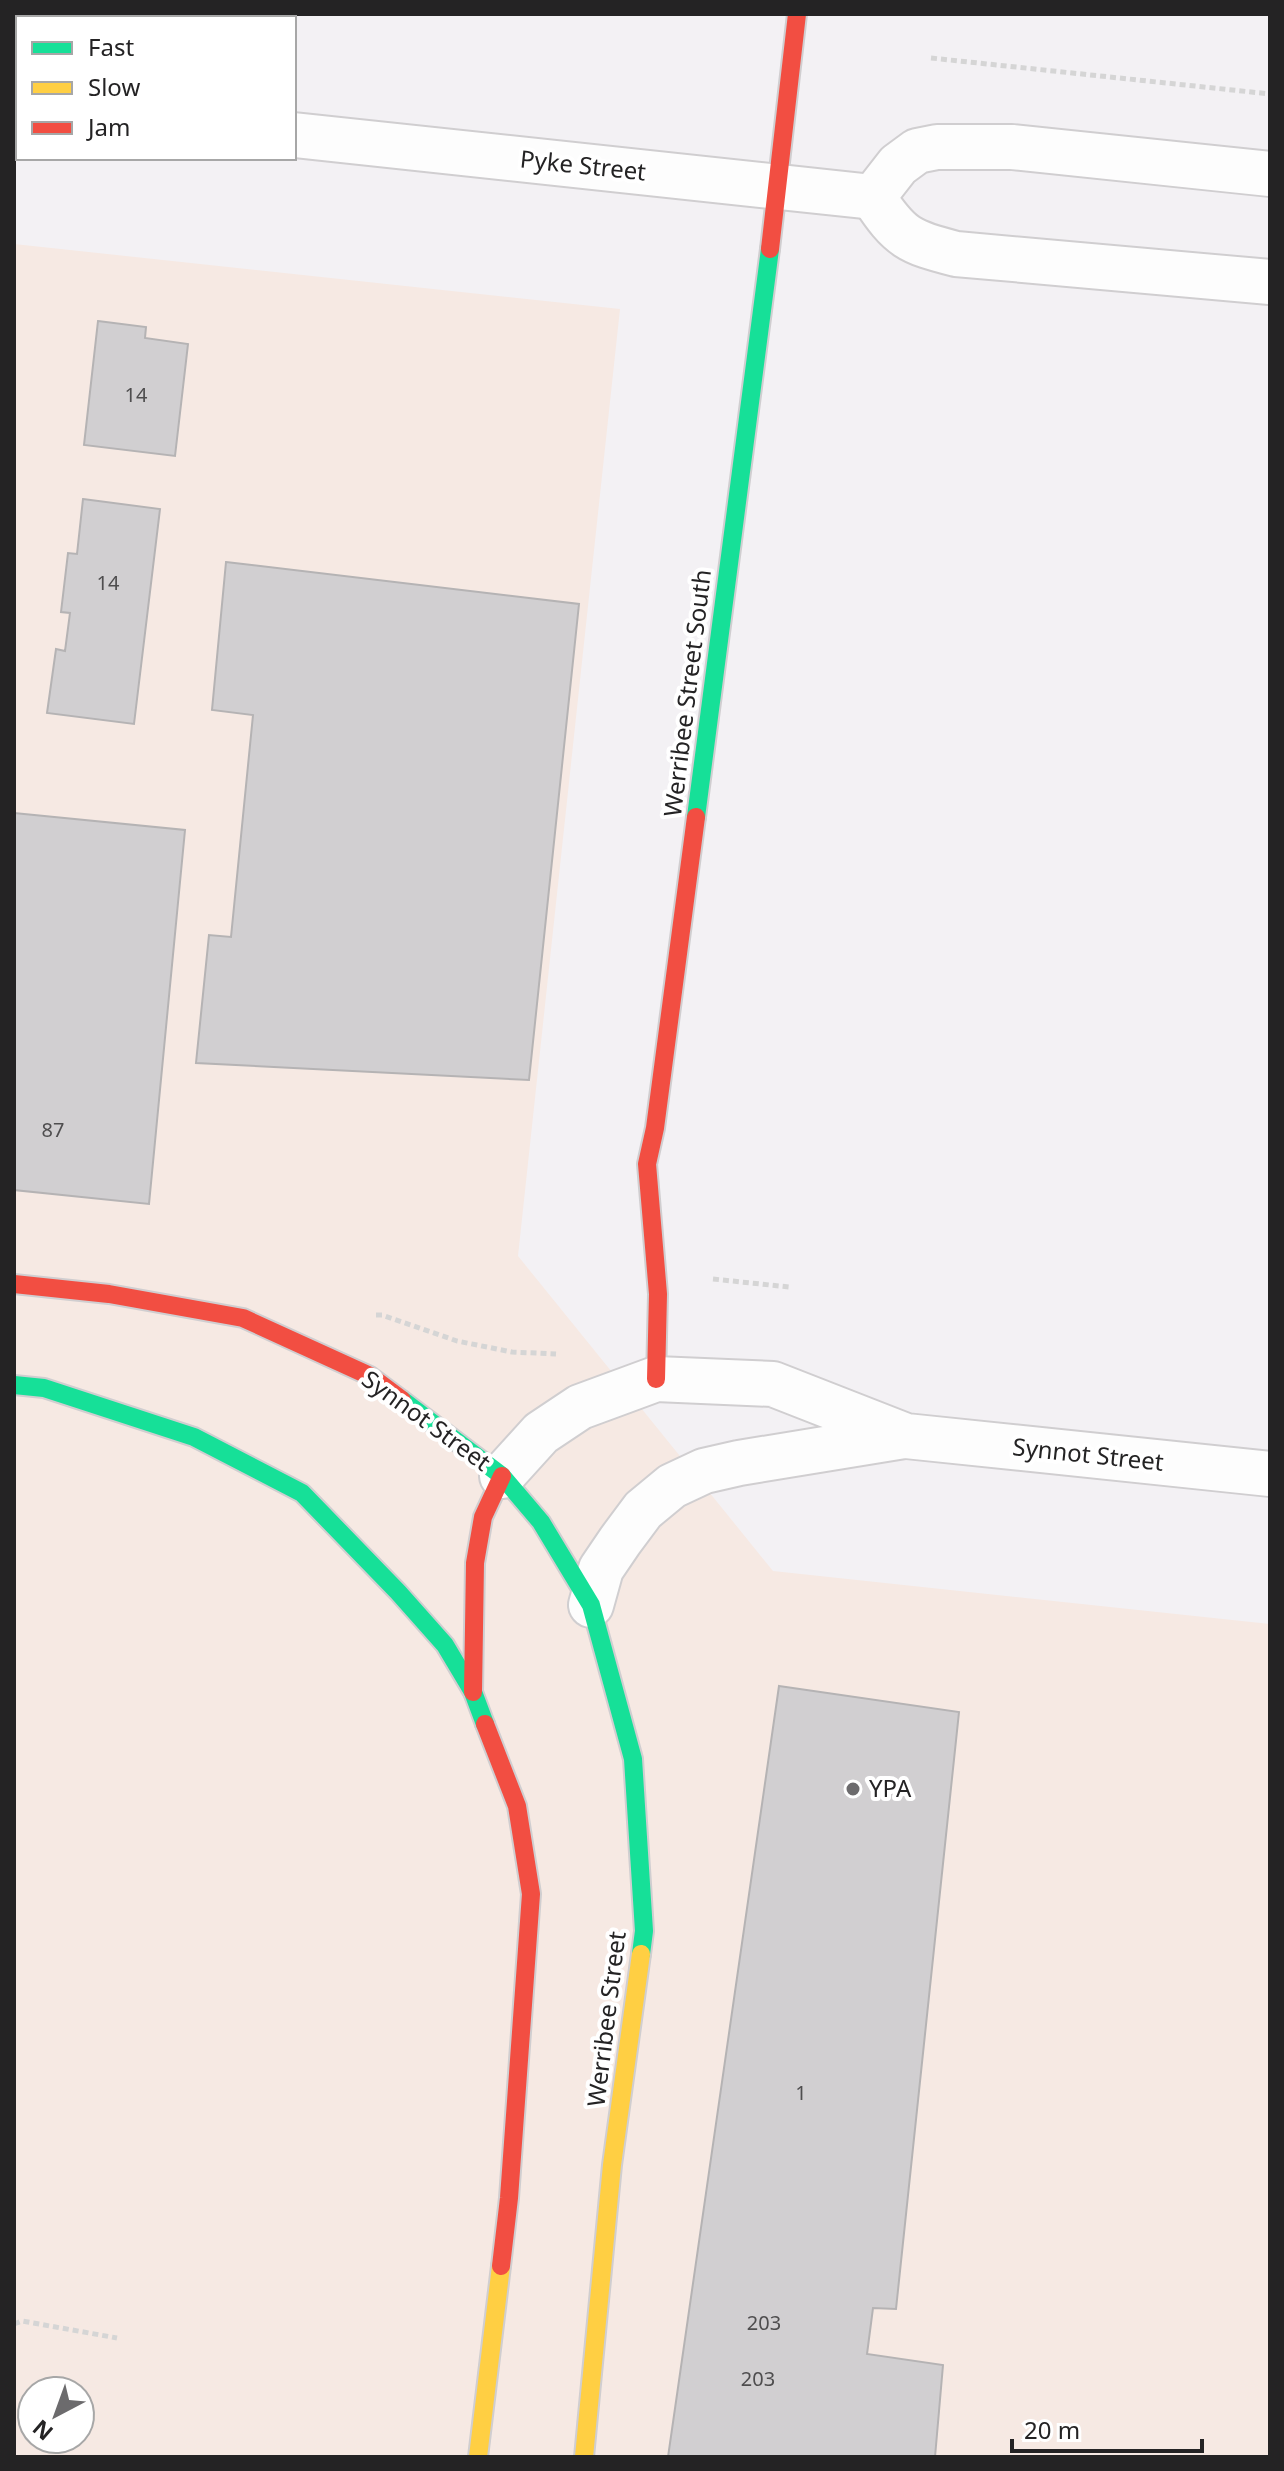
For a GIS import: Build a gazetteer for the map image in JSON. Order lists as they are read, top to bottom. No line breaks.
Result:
{"streets":{"main road":["Werribee Street South","Synnot Street","Werribee Street"],"street":["Pyke Street"]},"crossings":[["Pyke Street","Werribee Street South"],["Werribee Street South","Synnot Street"],["Synnot Street","Werribee Street"]],"places":["YPA"],"house_numbers":["14","14","87","1","203","203"],"legend":["Fast","Slow","Jam"],"scale_bar":"20 m","north":"bottom left"}
